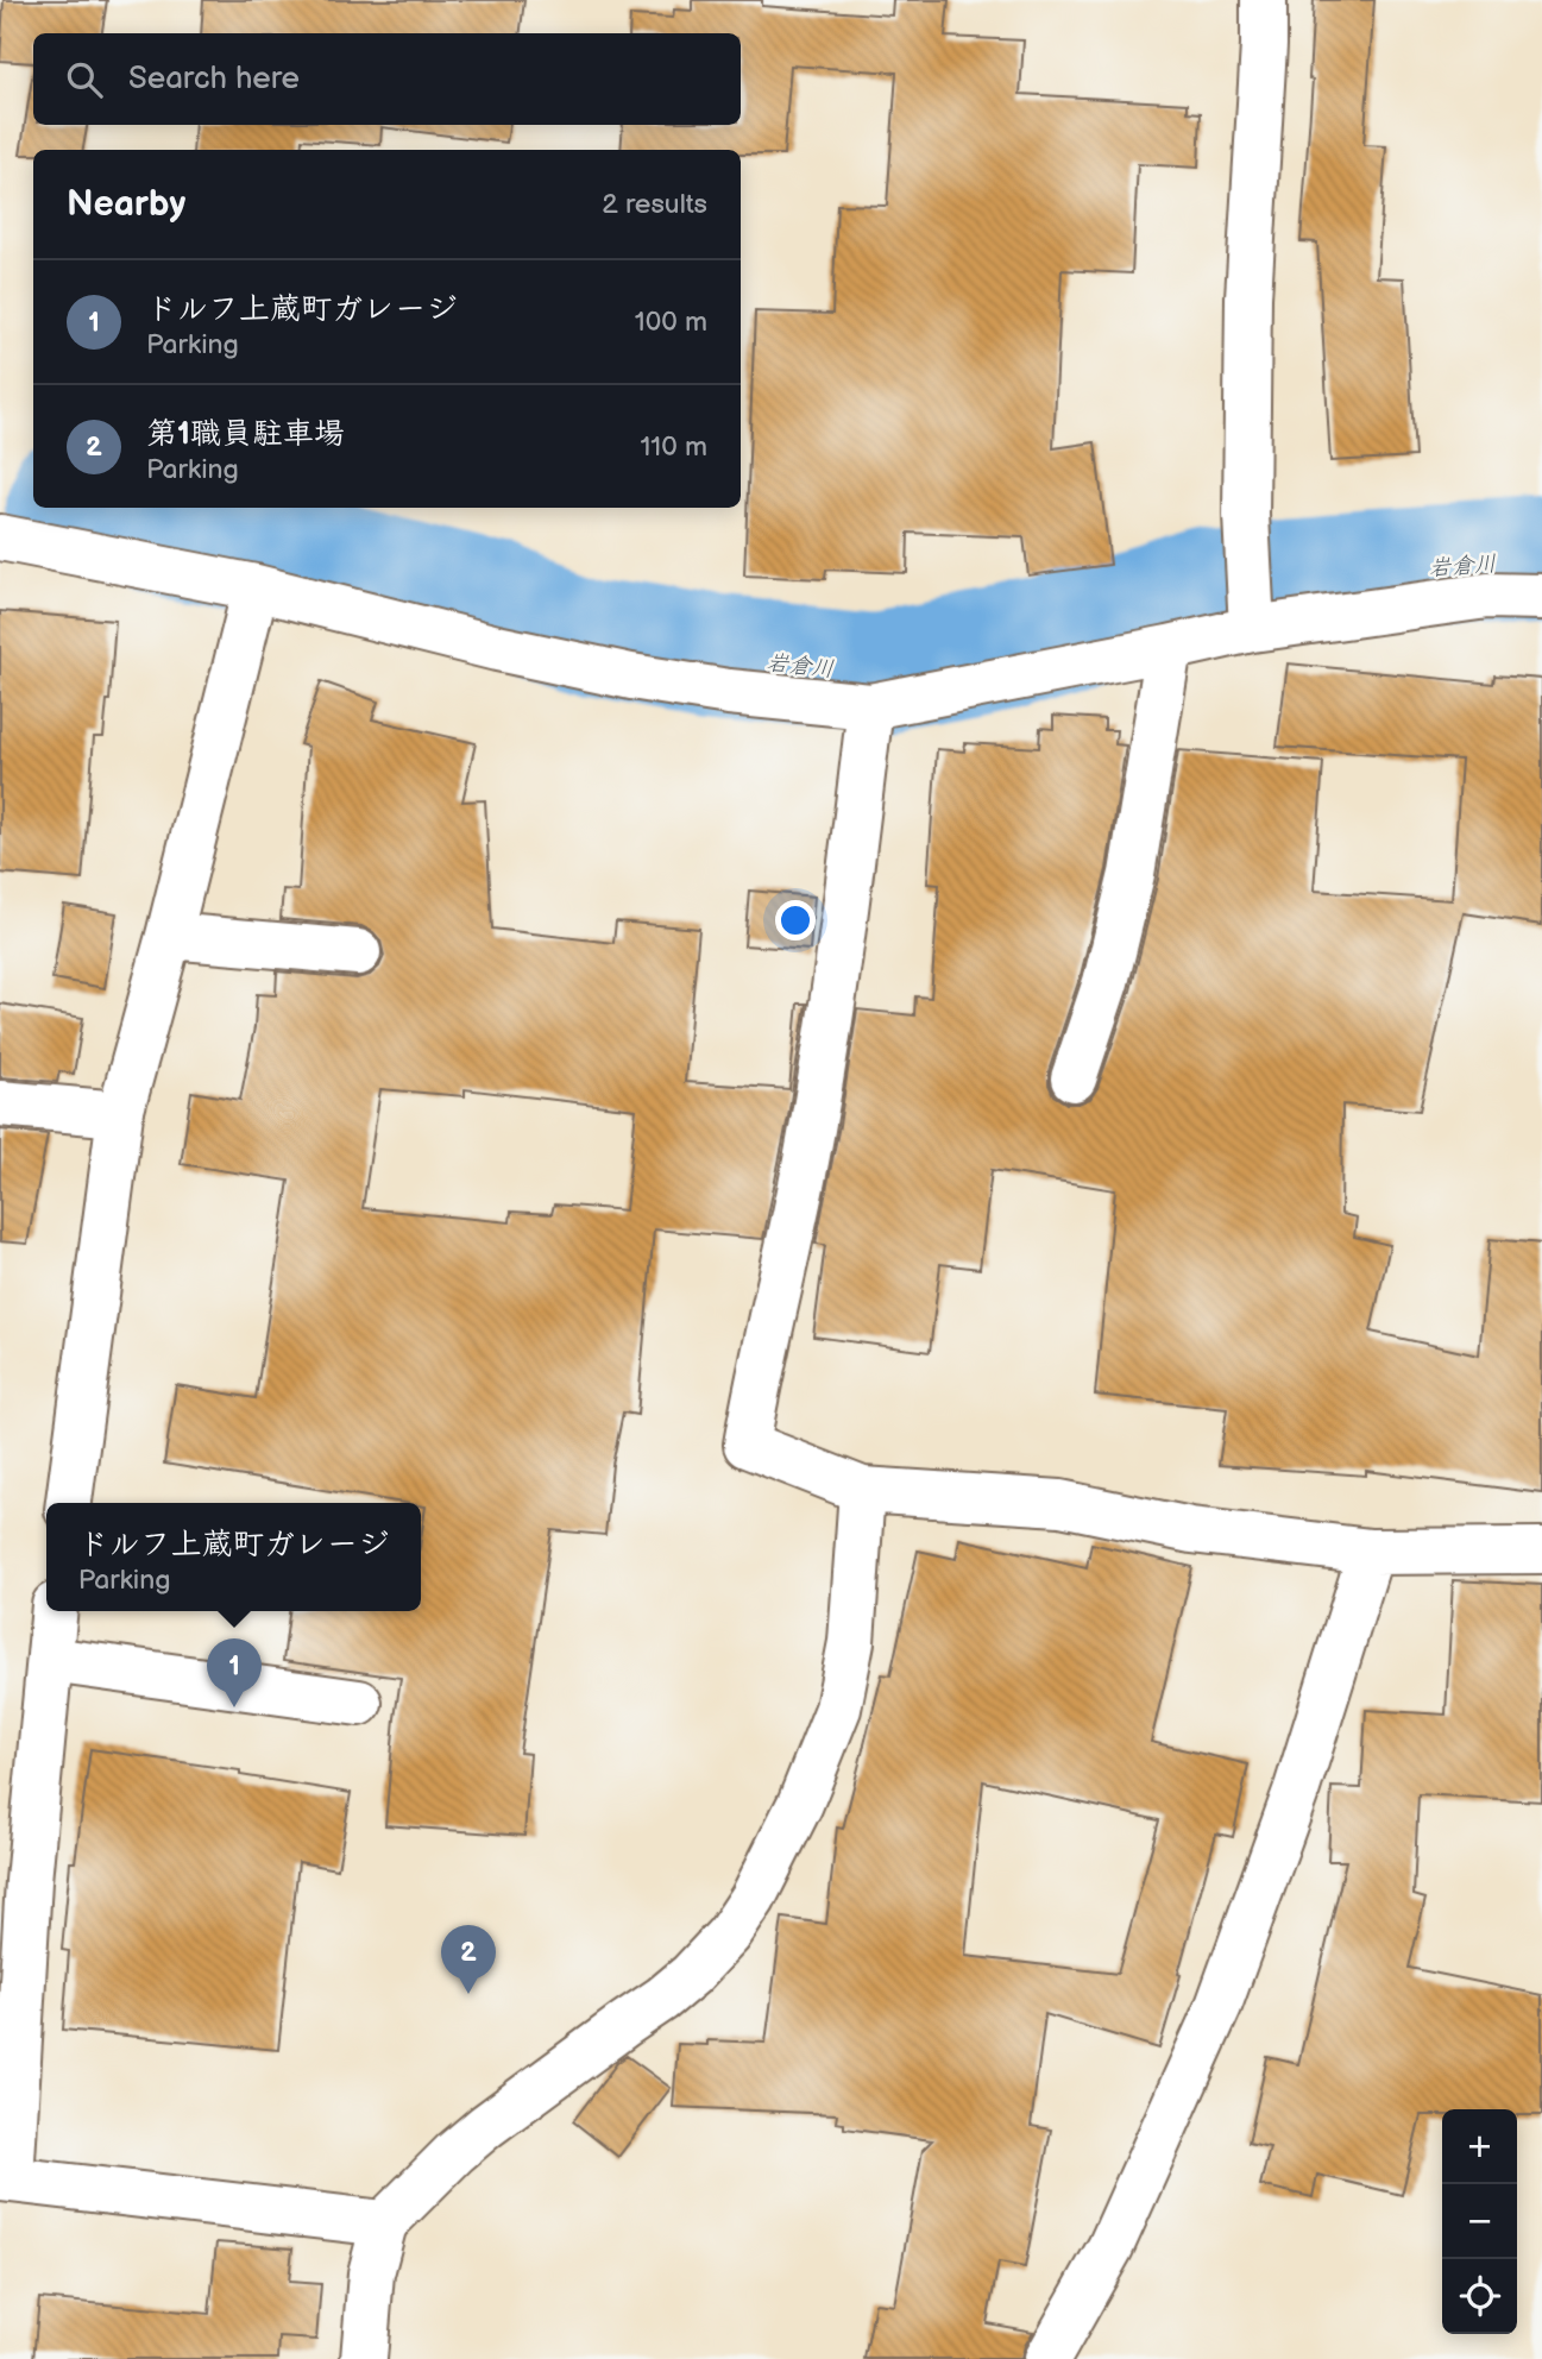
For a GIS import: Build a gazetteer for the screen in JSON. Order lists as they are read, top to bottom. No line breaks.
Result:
{"water":["岩倉川"],"page":{"search":"Search here","heading":["Nearby","2 results"],"list":[{"mark":"1","name":"ドルフ上蔵町ガレージ","note":"Parking","value":"100 m"},{"mark":"2","name":"第1職員駐車場","note":"Parking","value":"110 m"}],"popup":["ドルフ上蔵町ガレージ","Parking"],"pins":["1","2"],"map_buttons":["+","−"]}}
